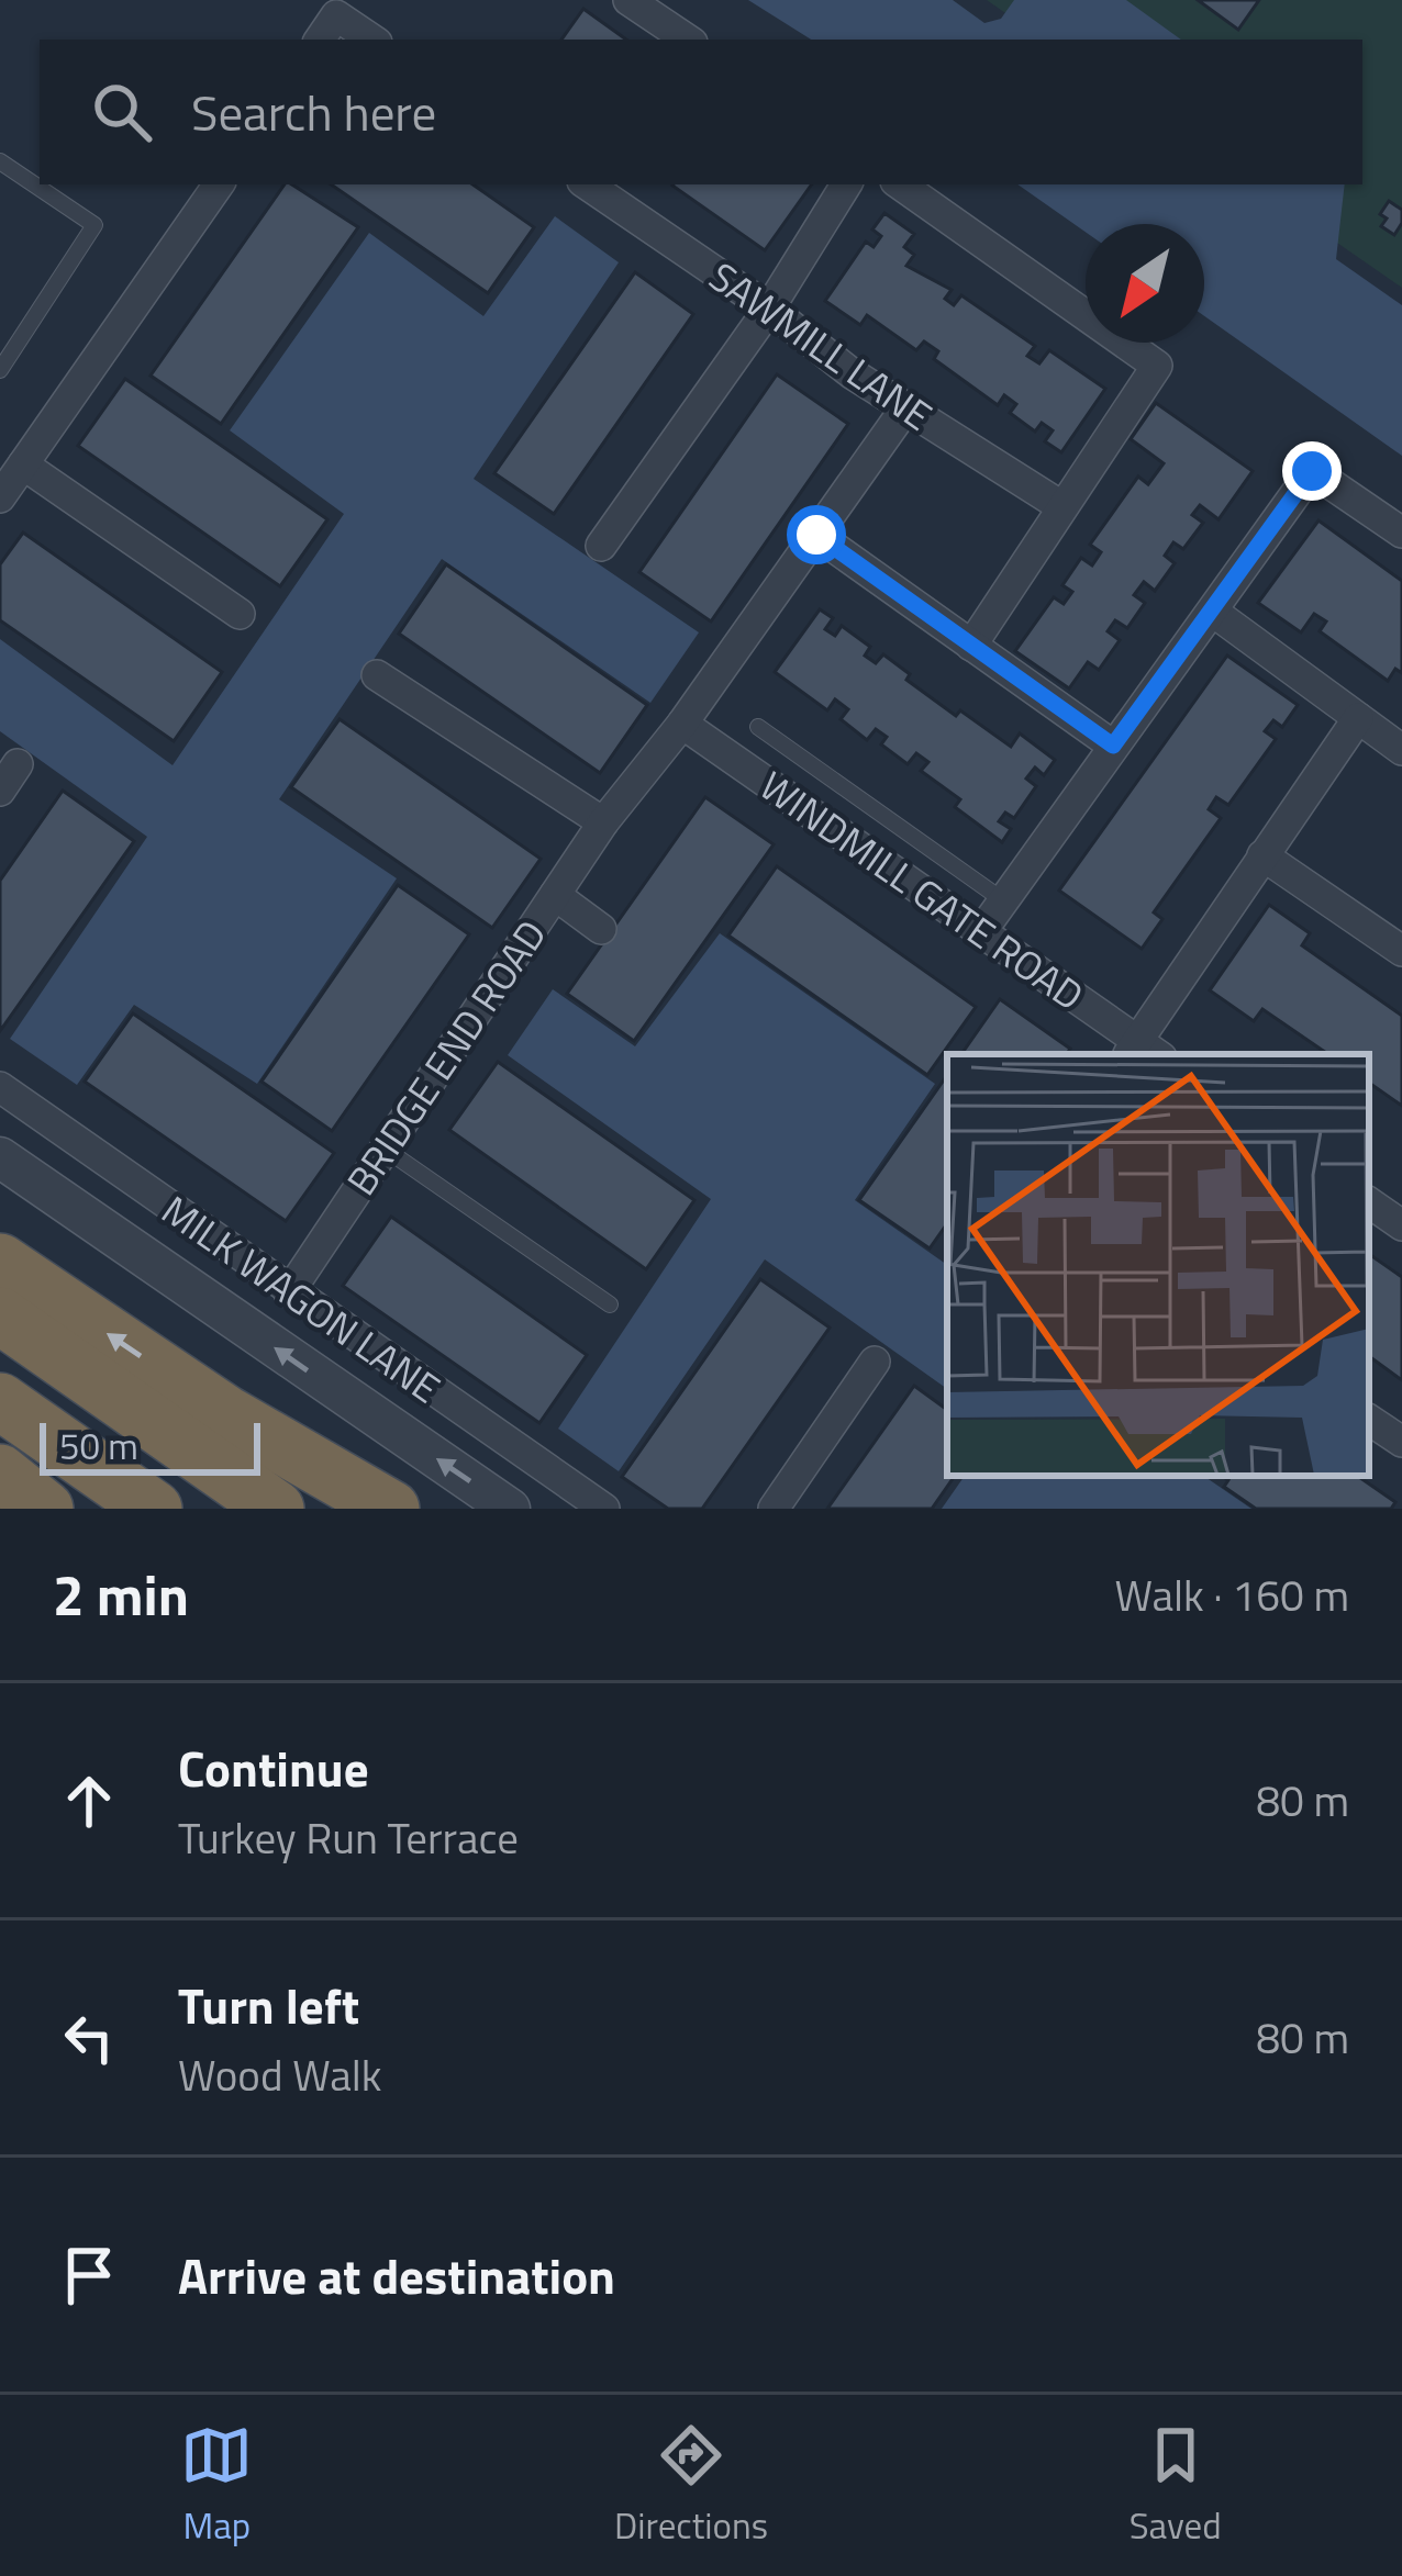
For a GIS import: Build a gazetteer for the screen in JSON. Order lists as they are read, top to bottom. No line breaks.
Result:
{"streets":{"street":["SAWMILL LANE","WINDMILL GATE ROAD","BRIDGE END ROAD","MILK WAGON LANE"]},"crossings":[["SAWMILL LANE","BRIDGE END ROAD"],["WINDMILL GATE ROAD","BRIDGE END ROAD"],["BRIDGE END ROAD","MILK WAGON LANE"]],"scale_bar":"50 m","north":"bottom left","page":{"search":"Search here","scale":"50 m","heading":["2 min","Walk · 160 m"],"list":[["Continue","Turkey Run Terrace","80 m"],["Turn left","Wood Walk","80 m"],"Arrive at destination"],"nav":["Map","Directions","Saved"]}}
